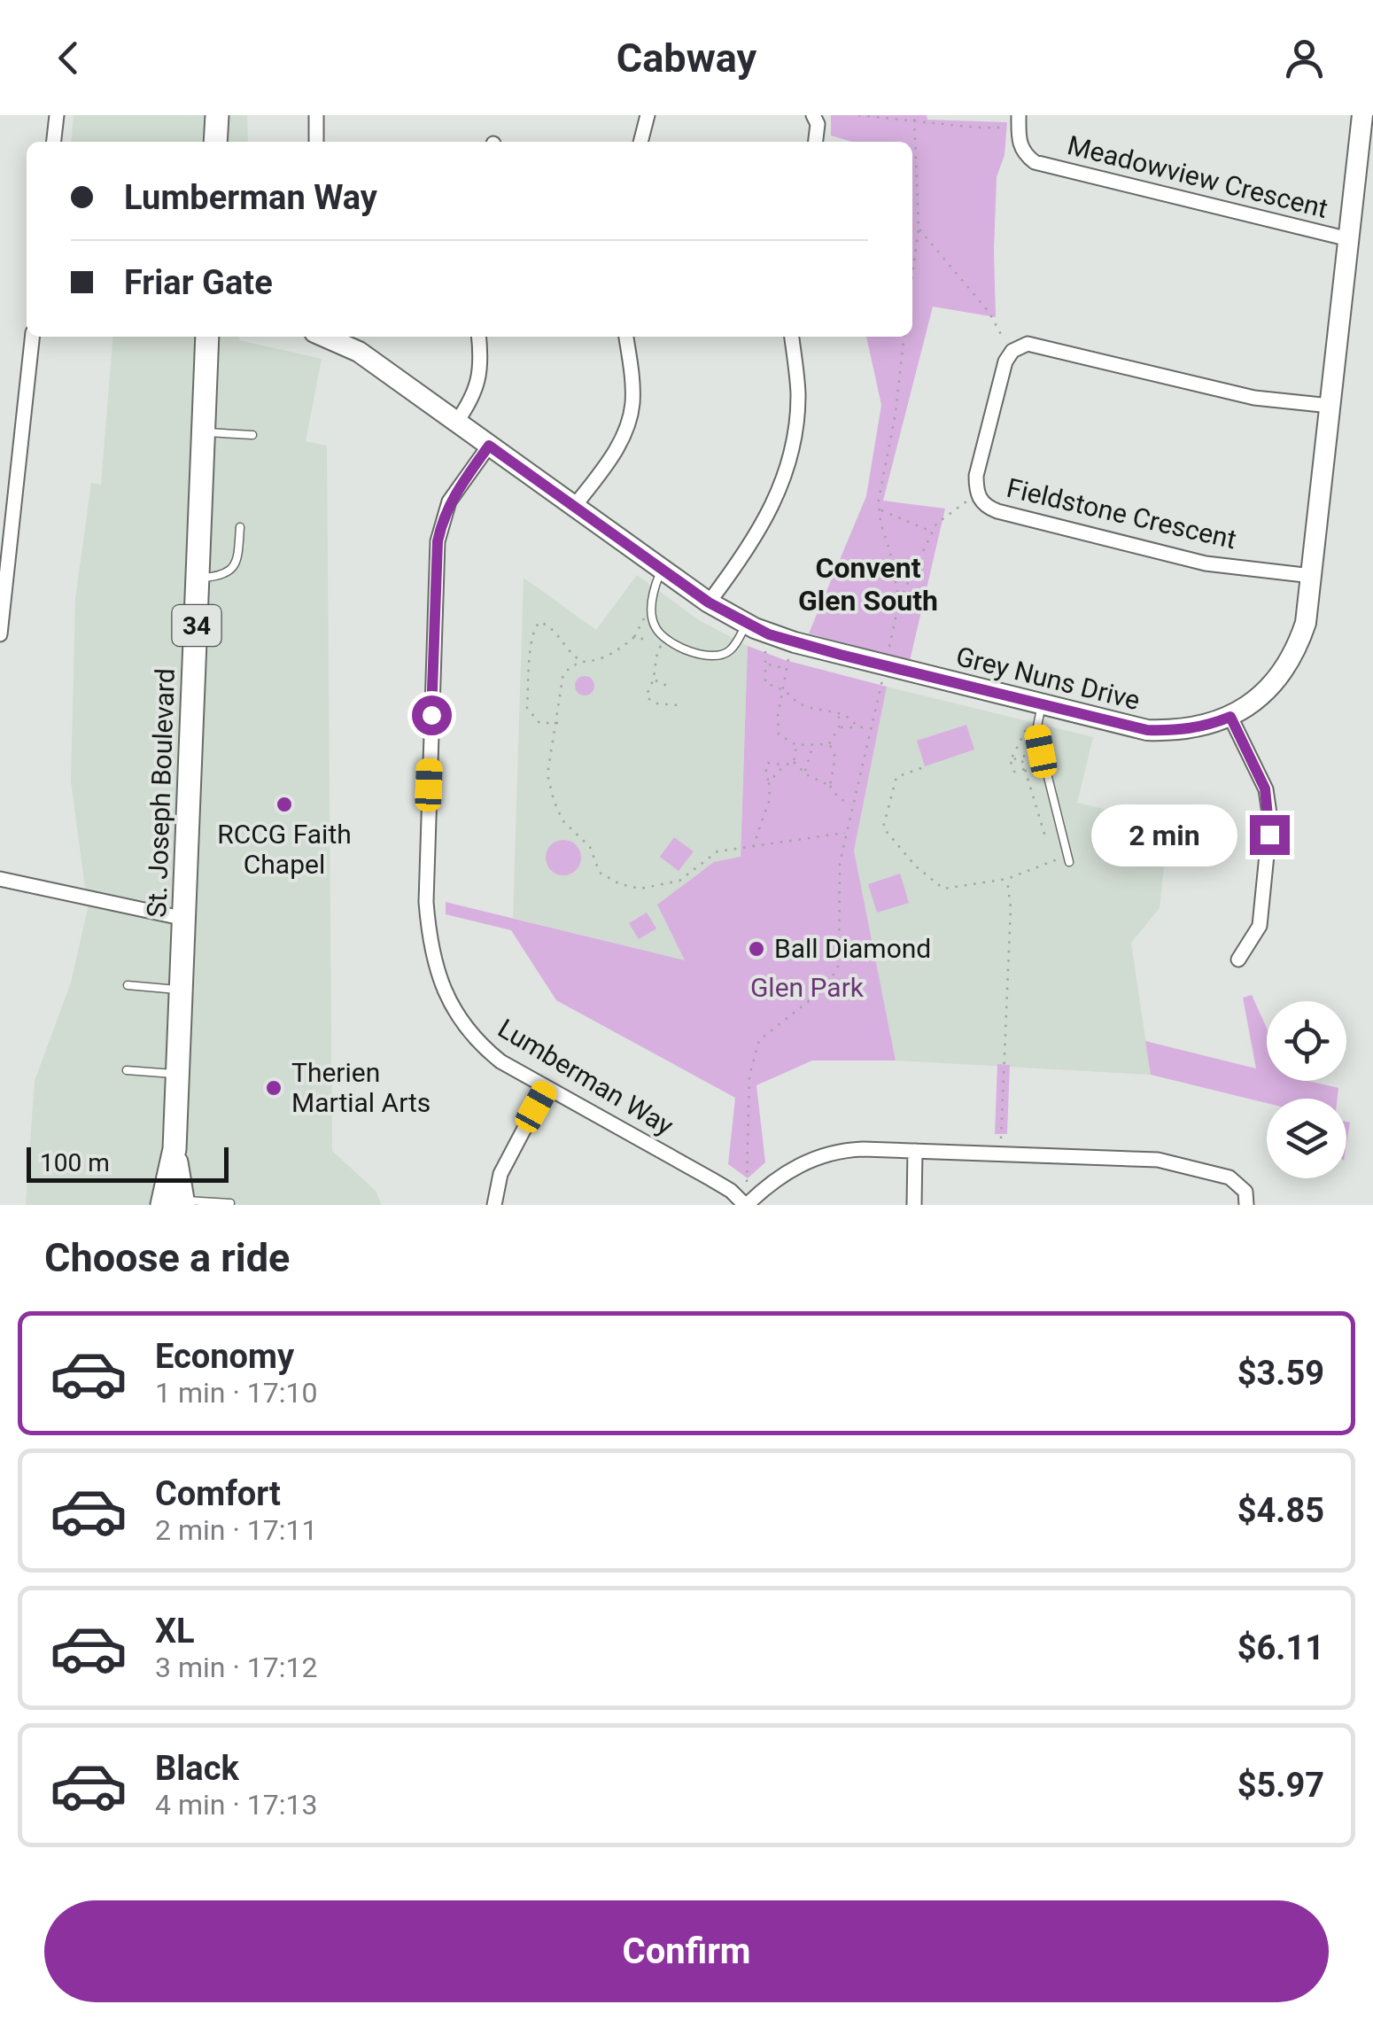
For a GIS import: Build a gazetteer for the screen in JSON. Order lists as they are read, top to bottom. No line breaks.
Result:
{"streets":{"main road":["34","St. Joseph Boulevard"],"street":["Meadowview Crescent","Fieldstone Crescent","Grey Nuns Drive","Lumberman Way"]},"crossings":[["Meadowview Crescent","Grey Nuns Drive"],["Fieldstone Crescent","Grey Nuns Drive"],["Grey Nuns Drive","Lumberman Way"]],"districts":["Convent Glen South"],"parks":["Glen Park"],"places":["RCCG Faith Chapel","Ball Diamond","Therien Martial Arts"],"scale_bar":"100 m","page":{"header":"Cabway","banner":["Lumberman Way","Friar Gate"],"bubble":"2 min","scale":"100 m","heading":"Choose a ride","list":[{"name":"Economy","note":"1 min · 17:10","value":"$3.59"},{"name":"Comfort","note":"2 min · 17:11","value":"$4.85"},{"name":"XL","note":"3 min · 17:12","value":"$6.11"},{"name":"Black","note":"4 min · 17:13","value":"$5.97"}],"buttons":"Confirm"}}
